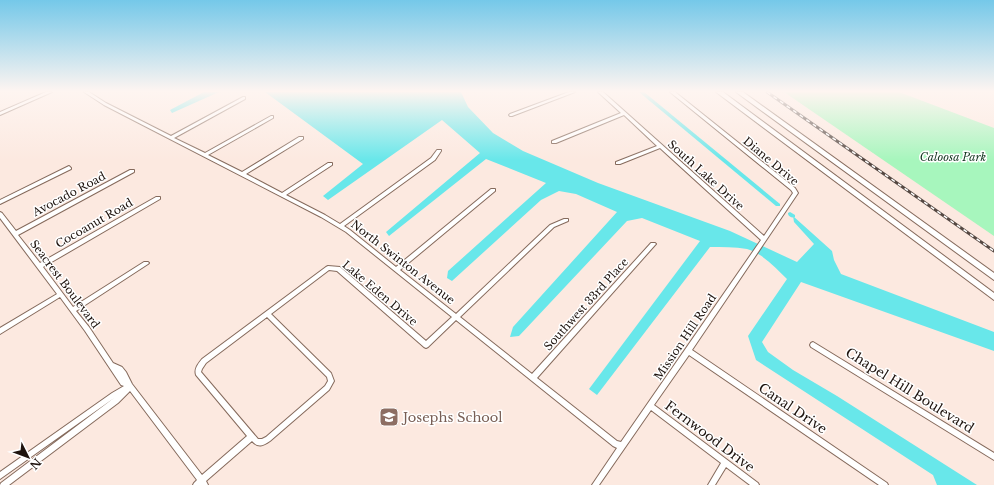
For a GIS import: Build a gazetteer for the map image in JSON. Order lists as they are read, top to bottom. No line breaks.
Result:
{"streets":{"street":["Diane Drive","South Lake Drive","Avocado Road","Cocoanut Road","North Swinton Avenue","Seacrest Boulevard","Lake Eden Drive","Southwest 33rd Place","Mission Hill Road","Chapel Hill Boulevard","Canal Drive","Fernwood Drive"]},"crossings":[["Diane Drive","Mission Hill Road"],["South Lake Drive","Mission Hill Road"],["Avocado Road","Seacrest Boulevard"],["Cocoanut Road","Seacrest Boulevard"],["North Swinton Avenue","Lake Eden Drive"],["North Swinton Avenue","Southwest 33rd Place"],["North Swinton Avenue","Mission Hill Road"],["Mission Hill Road","Canal Drive"],["Mission Hill Road","Fernwood Drive"]],"parks":["Caloosa Park"],"places":{"school or university":["Josephs School"]},"north":"bottom right"}
